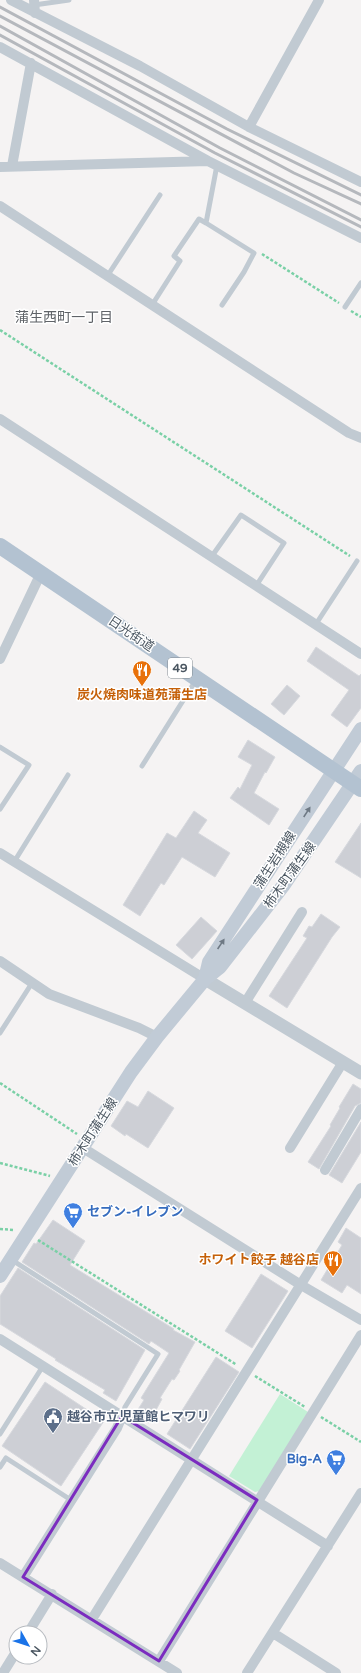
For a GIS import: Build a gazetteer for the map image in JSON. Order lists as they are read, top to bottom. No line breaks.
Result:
{"streets":{"main road":["日光街道","49","蒲生岩槻線","柿木町蒲生線"]},"crossings":[["日光街道","蒲生岩槻線"],["日光街道","柿木町蒲生線"],["蒲生岩槻線","柿木町蒲生線"]],"one_way":["蒲生岩槻線"],"districts":["蒲生西町一丁目"],"places":{"restaurant":["炭火焼肉味道苑蒲生店","ホワイト餃子 越谷店"],"supermarket":["セブン-イレブン","Big-A"],"public building":["越谷市立児童館ヒマワリ"]},"north":"bottom right"}
